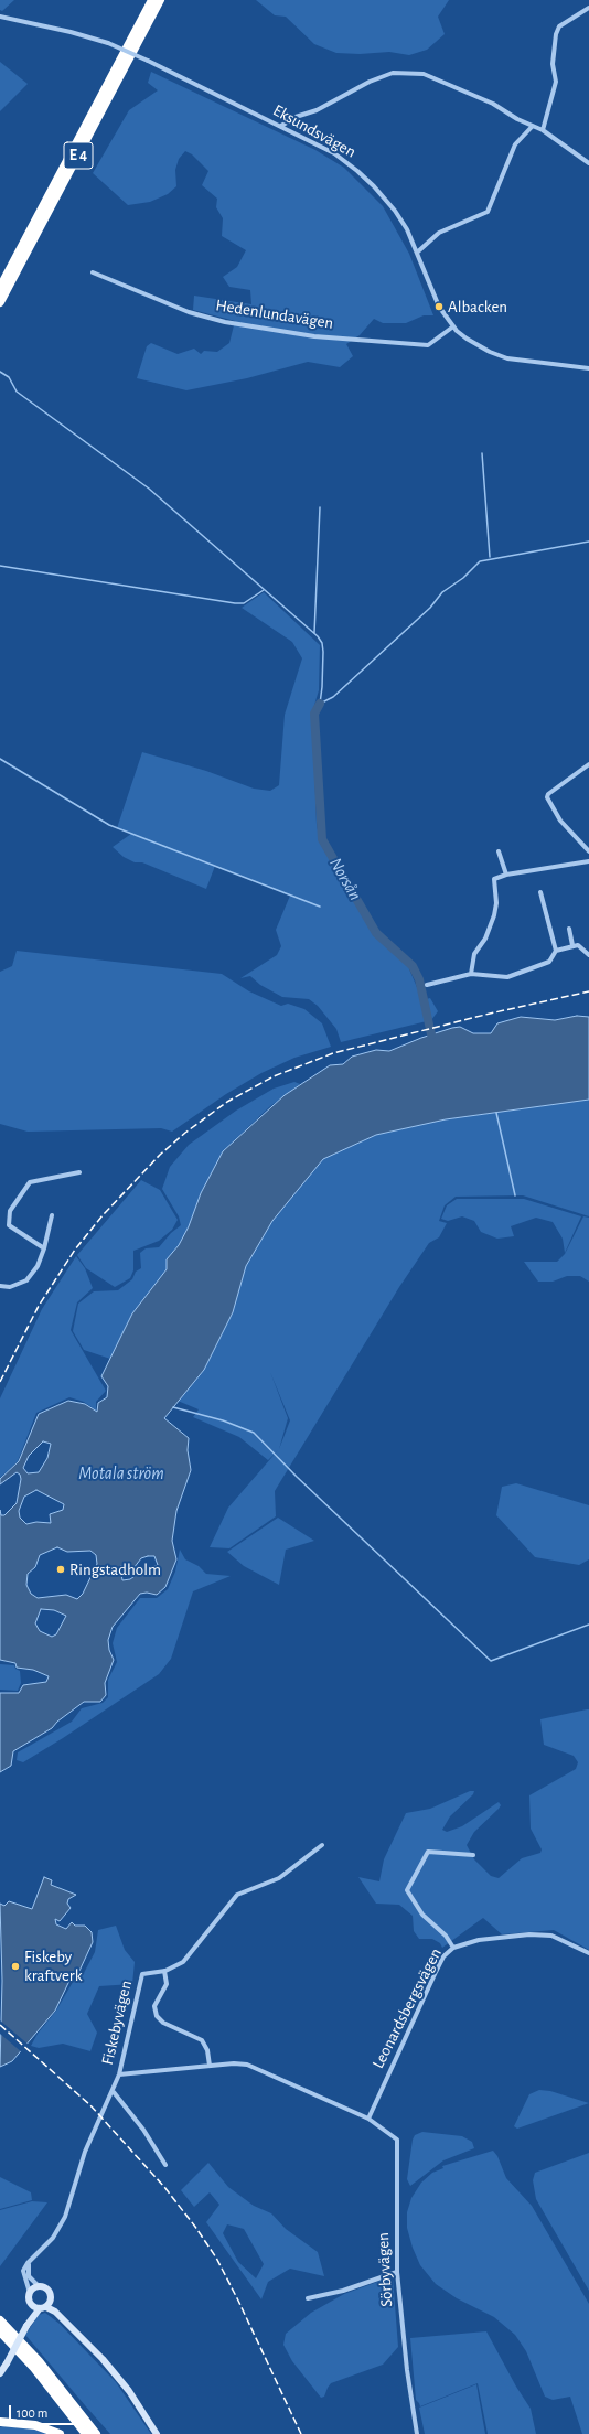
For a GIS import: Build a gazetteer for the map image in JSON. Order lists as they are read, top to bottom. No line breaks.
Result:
{"streets":{"highway":["E 4"],"street":["Eksundsvägen","Hedenlundavägen","Leonardsbergsvägen","Fiskebyvägen","Sörbyvägen"]},"crossings":[["Eksundsvägen","Hedenlundavägen"],["Leonardsbergsvägen","Sörbyvägen"],["Fiskebyvägen","Sörbyvägen"]],"water":["Norsån","Motala ström"],"places":["Albacken","Ringstadholm","Fiskeby kraftverk"],"scale_bar":"100 m"}
